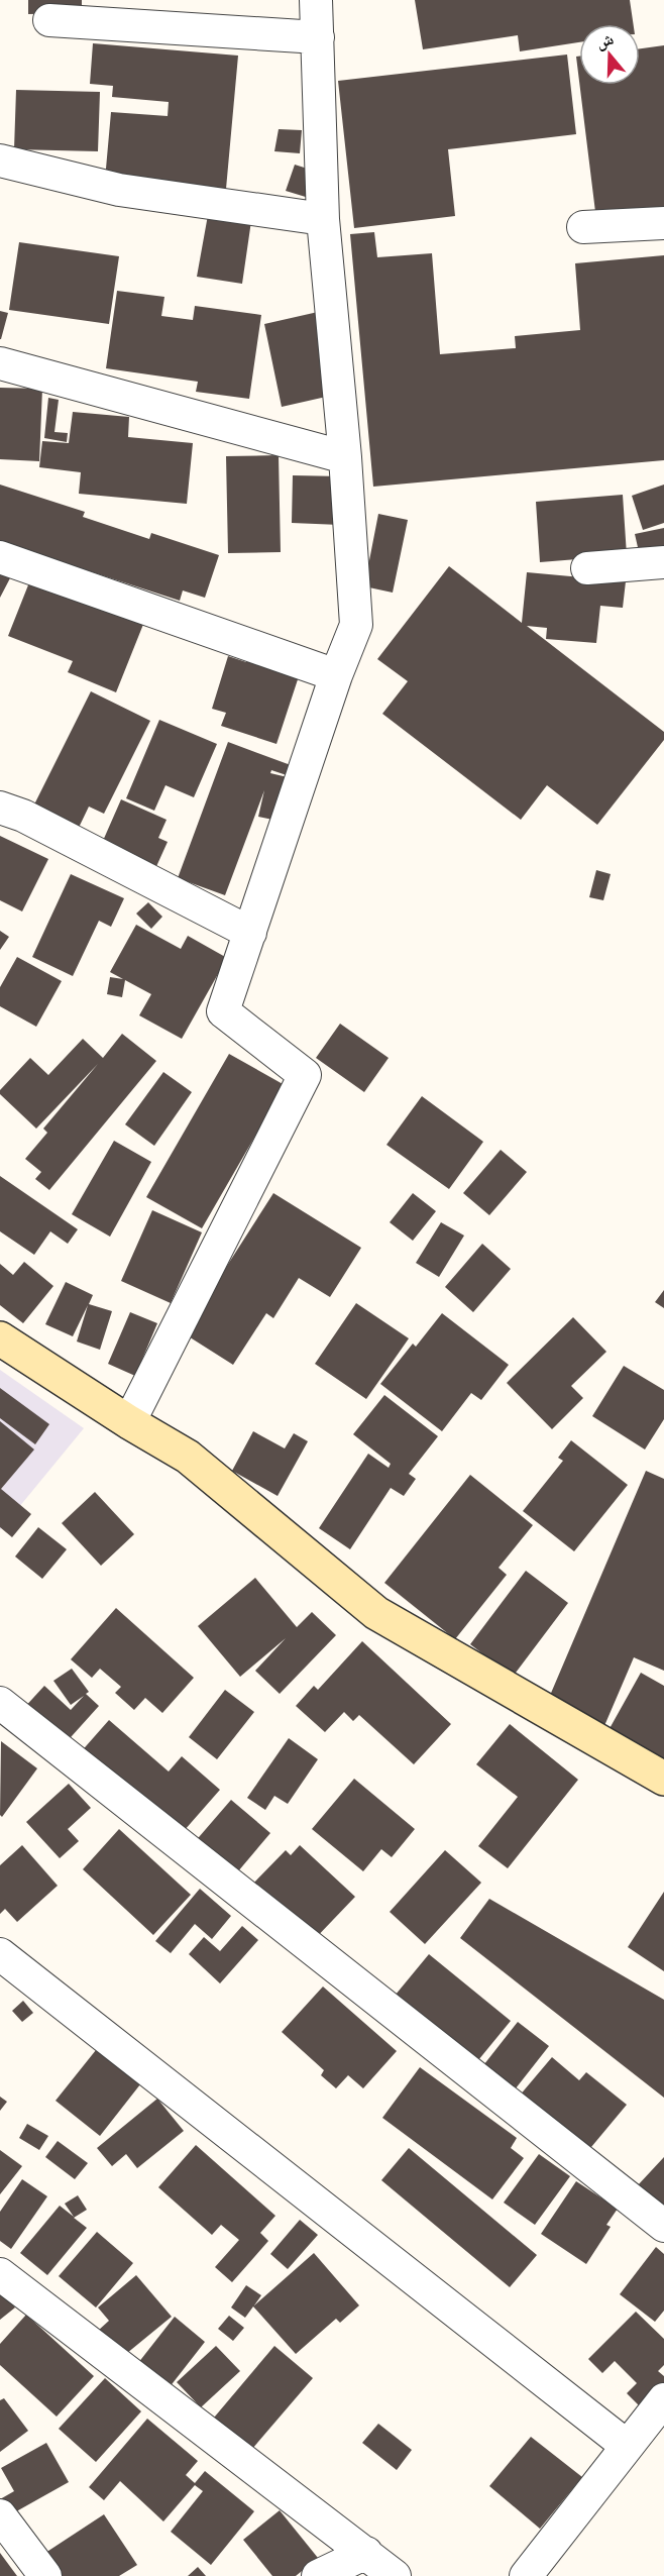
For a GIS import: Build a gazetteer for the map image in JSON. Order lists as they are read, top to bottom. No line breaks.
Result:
{"north":"top"}
